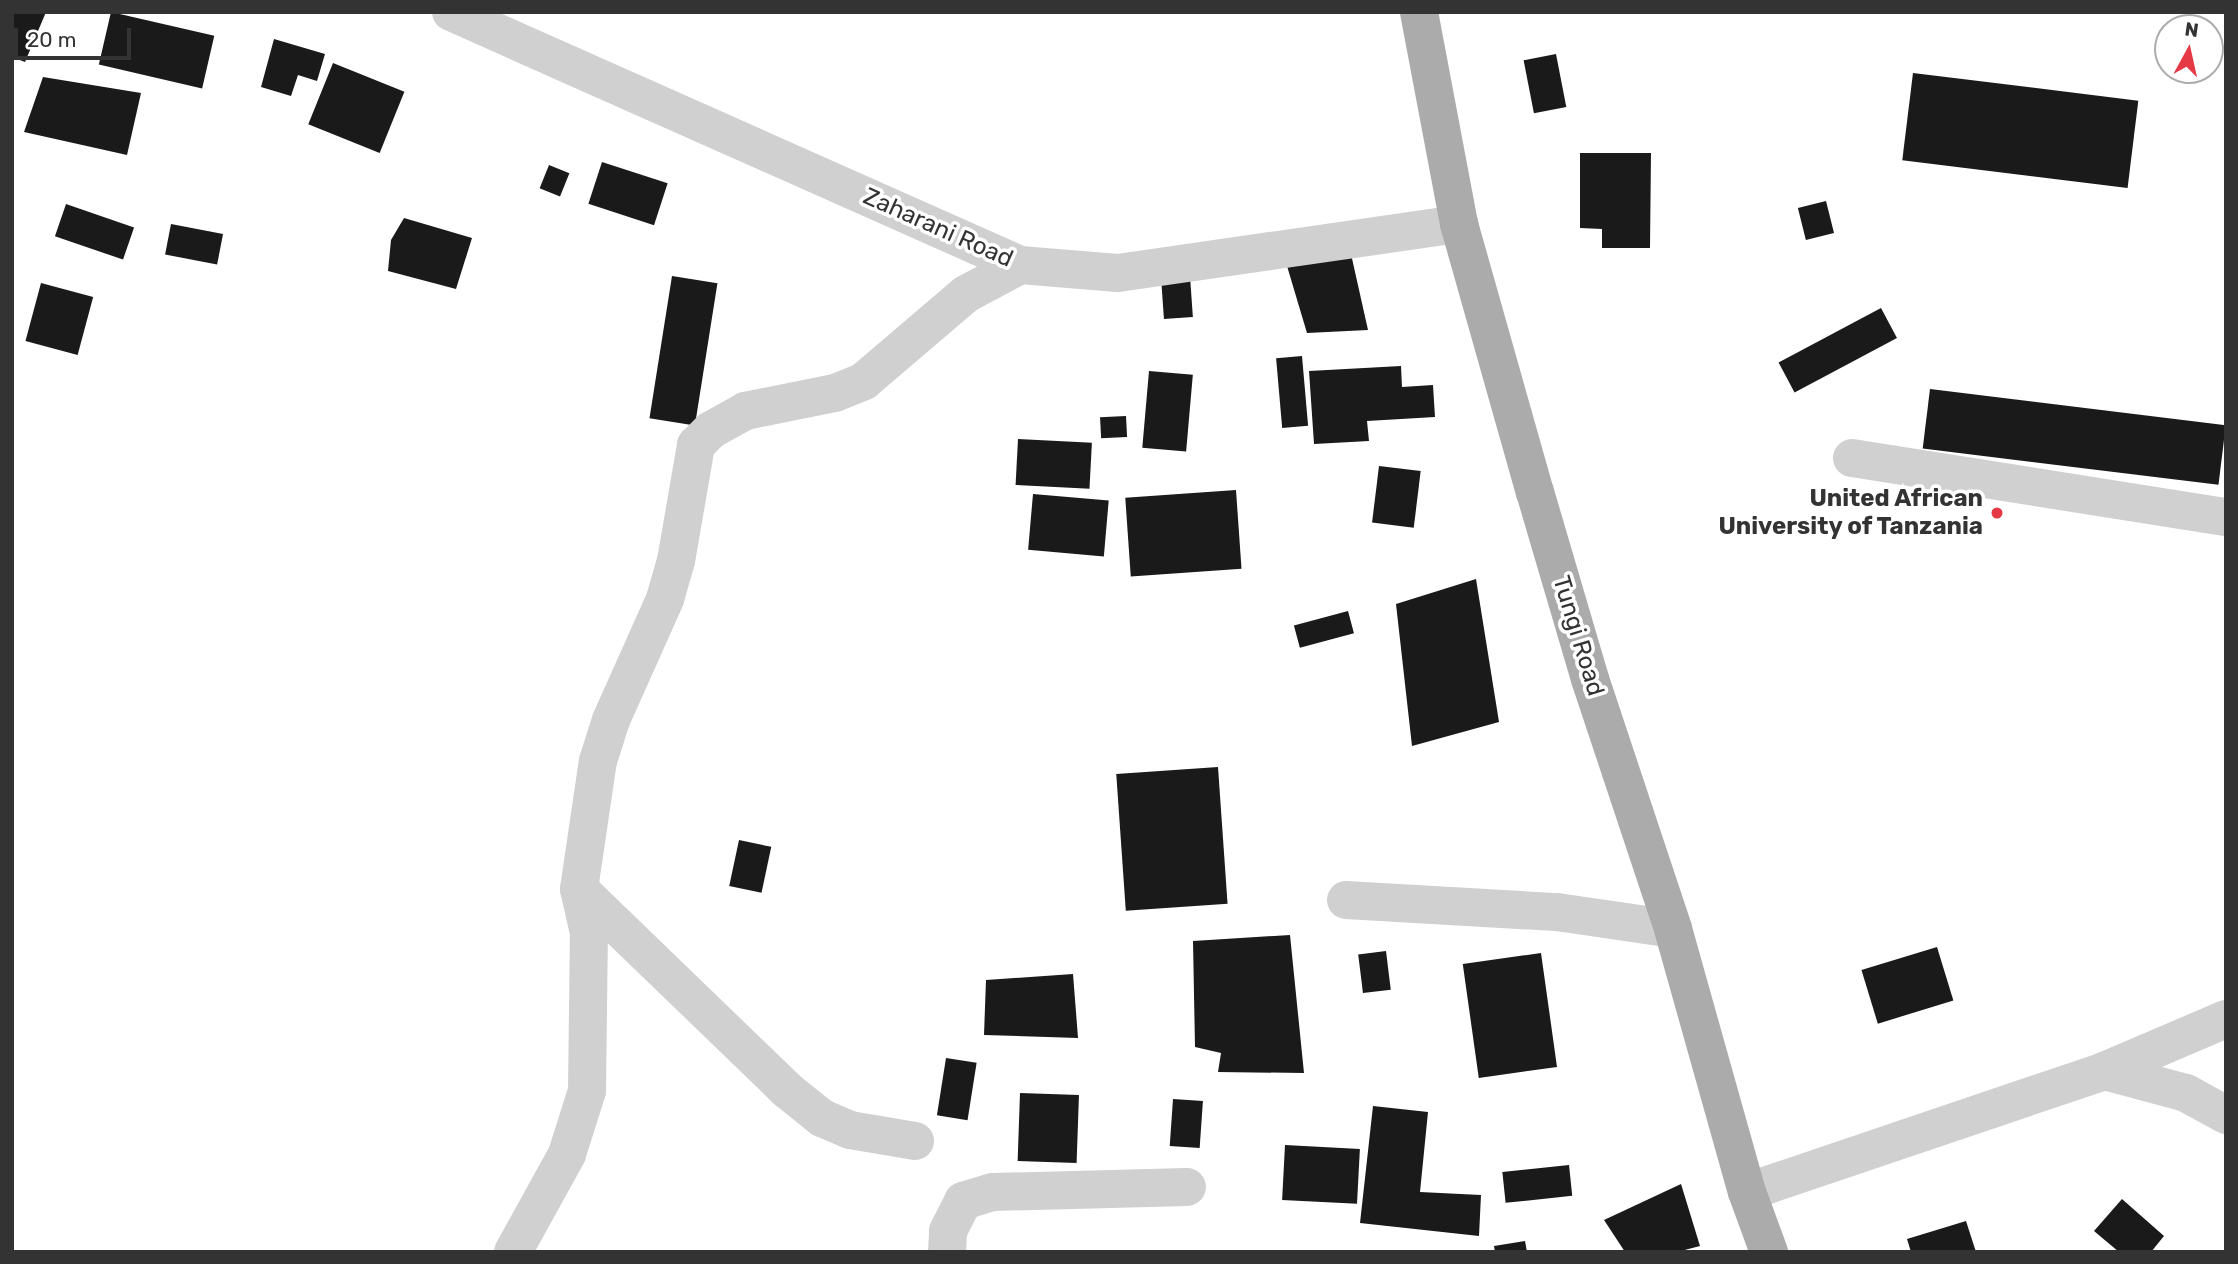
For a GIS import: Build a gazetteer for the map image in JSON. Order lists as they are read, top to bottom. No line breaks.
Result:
{"streets":{"main road":["Tungi Road"],"street":["Zaharani Road"]},"crossings":[["Zaharani Road","Tungi Road"]],"places":["United African University of Tanzania"],"scale_bar":"20 m","north":"top"}
